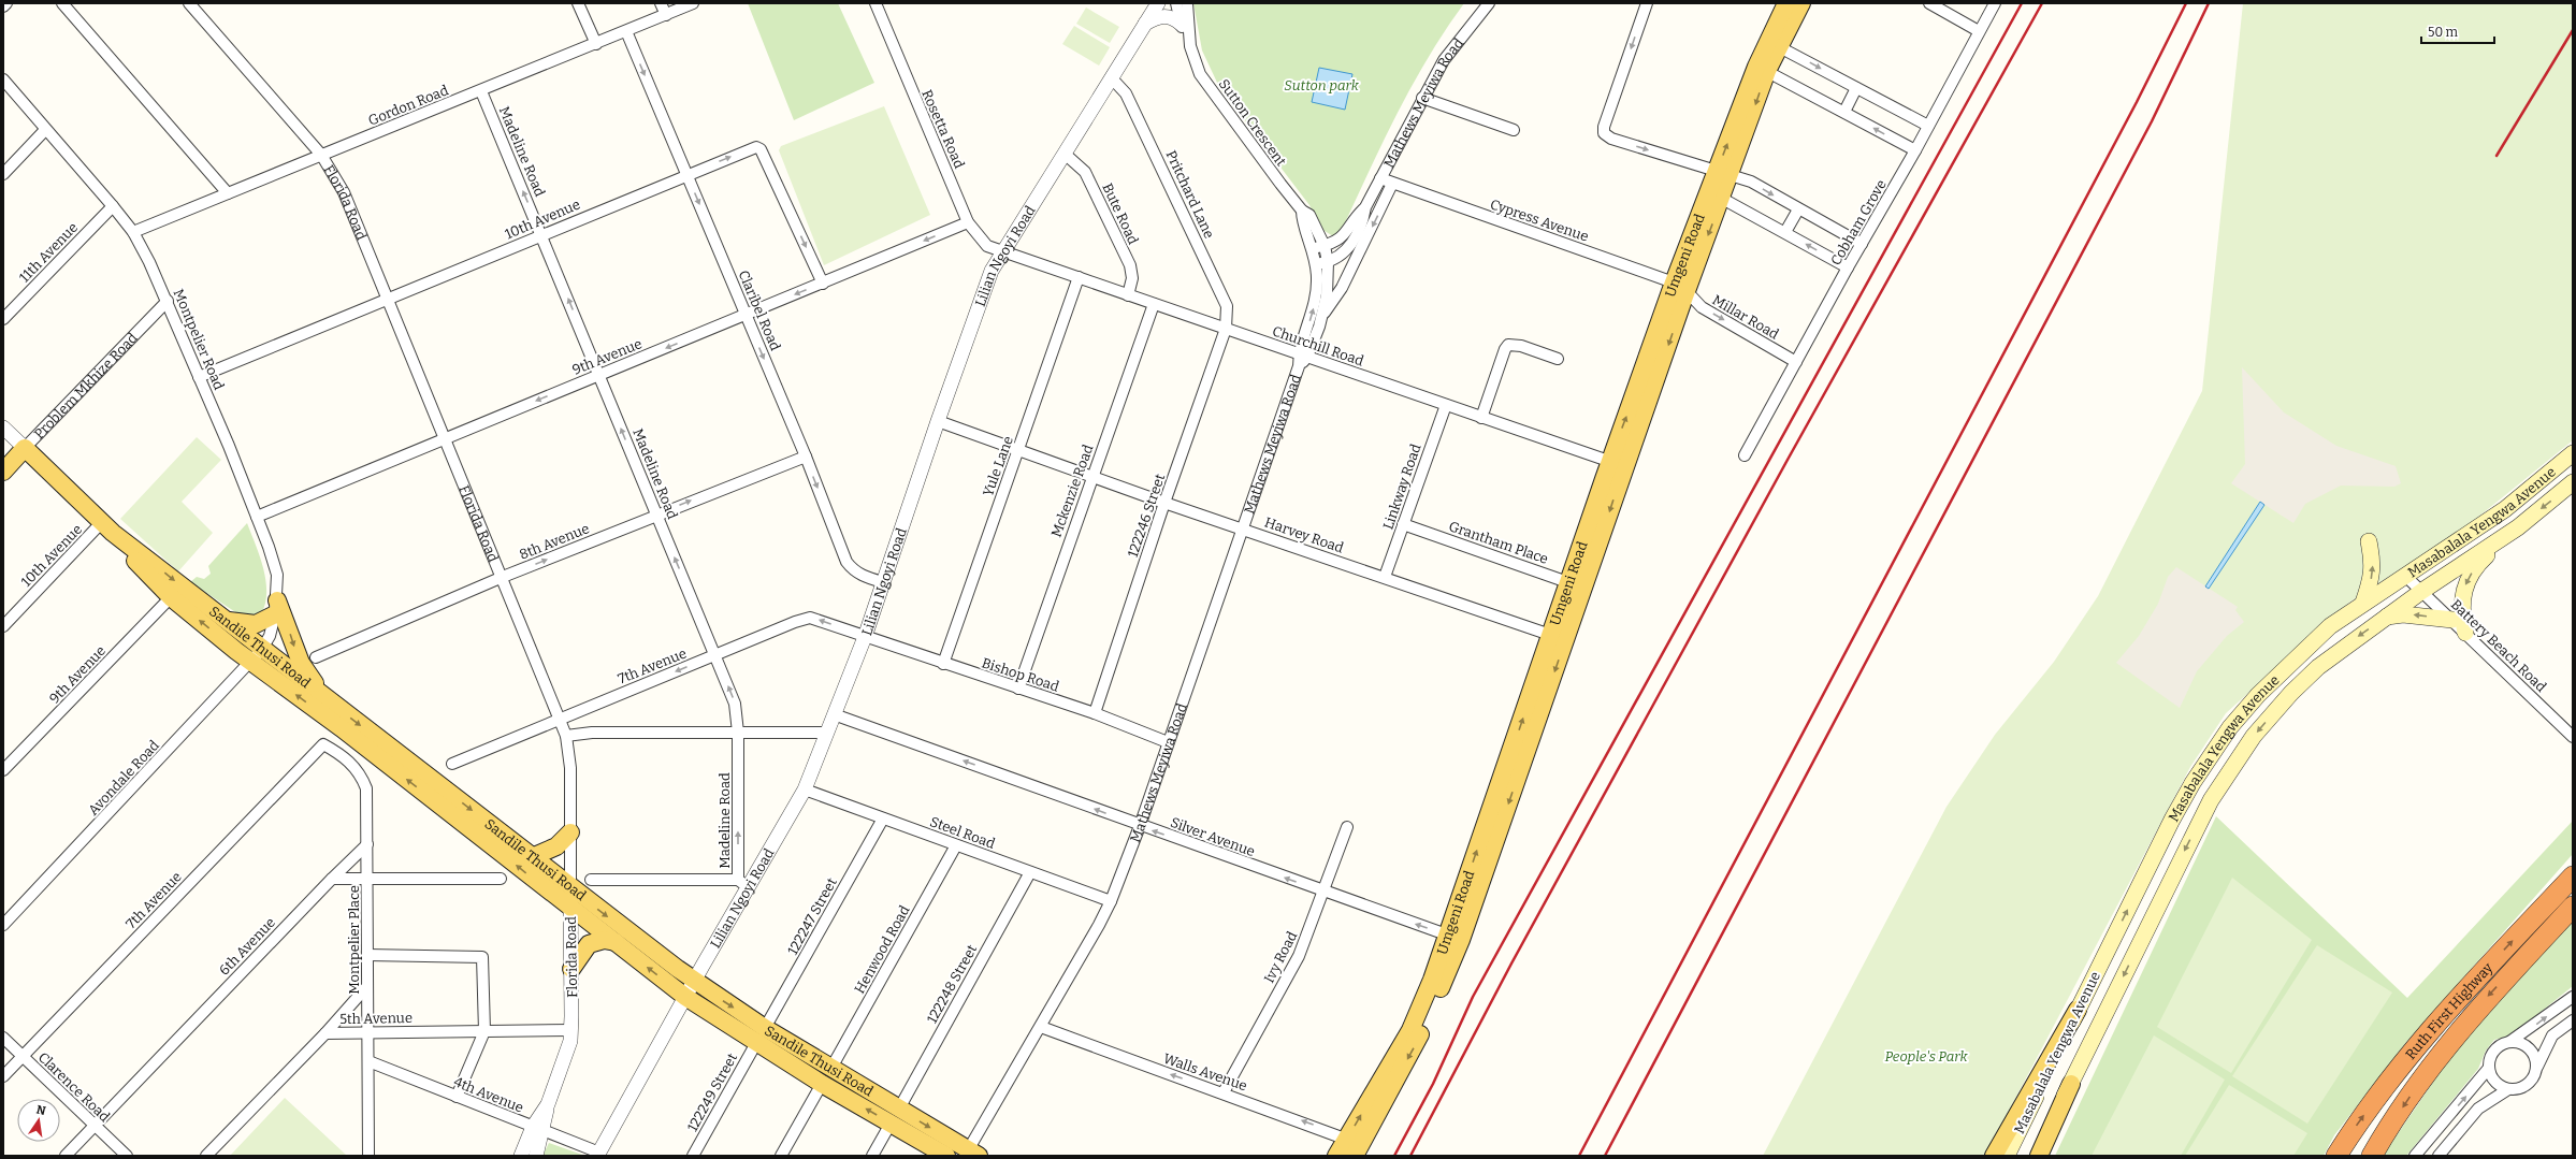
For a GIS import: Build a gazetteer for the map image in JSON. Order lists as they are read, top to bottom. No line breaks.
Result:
{"streets":{"highway":["Ruth First Highway"],"main road":["Umgeni Road","Problem Mkhize Road","Masabalala Yengwa Avenue","Sandile Thusi Road"],"street":["Mathews Meyiwa Road","Gordon Road","Sutton Crescent","Rosetta Road","Madeline Road","Pritchard Lane","Florida Road","Bute Road","10th Avenue","Cypress Avenue","Cobham Grove","11th Avenue","Lilian Ngoyi Road","Claribel Road","Millar Road","Montpelier Road","Churchill Road","9th Avenue","Yule Lane","Linkway Road","Mckenzie Road","122246 Street","Harvey Road","8th Avenue","Grantham Place","Battery Beach Road","7th Avenue","Bishop Road","Avondale Road","Steel Road","Silver Avenue","122247 Street","Montpelier Place","6th Avenue","Henwood Road","Ivy Road","122248 Street","5th Avenue","Walls Avenue","Clarence Road","122249 Street","4th Avenue"]},"crossings":[["Mathews Meyiwa Road","Sutton Crescent"],["Mathews Meyiwa Road","Cypress Avenue"],["Mathews Meyiwa Road","Churchill Road"],["Mathews Meyiwa Road","Harvey Road"],["Mathews Meyiwa Road","Sandile Thusi Road"],["Mathews Meyiwa Road","Bishop Road"],["Mathews Meyiwa Road","Steel Road"],["Mathews Meyiwa Road","Silver Avenue"],["Mathews Meyiwa Road","Walls Avenue"],["Gordon Road","Madeline Road"],["Gordon Road","Florida Road"],["Gordon Road","Claribel Road"],["Gordon Road","Montpelier Road"],["Rosetta Road","Lilian Ngoyi Road"],["Rosetta Road","Churchill Road"],["Rosetta Road","9th Avenue"],["Madeline Road","10th Avenue"],["Madeline Road","Lilian Ngoyi Road"],["Madeline Road","9th Avenue"],["Madeline Road","8th Avenue"],["Madeline Road","7th Avenue"],["Pritchard Lane","Lilian Ngoyi Road"],["Pritchard Lane","Churchill Road"],["Pritchard Lane","122246 Street"],["Florida Road","10th Avenue"],["Florida Road","9th Avenue"],["Florida Road","8th Avenue"],["Florida Road","Sandile Thusi Road"],["Florida Road","7th Avenue"],["Florida Road","5th Avenue"],["Florida Road","4th Avenue"],["Bute Road","Lilian Ngoyi Road"],["Bute Road","Churchill Road"],["10th Avenue","Claribel Road"],["10th Avenue","Montpelier Road"],["10th Avenue","9th Avenue"],["10th Avenue","Sandile Thusi Road"],["Cypress Avenue","Umgeni Road"],["Cypress Avenue","Millar Road"],["Cobham Grove","Millar Road"],["11th Avenue","Montpelier Road"],["Lilian Ngoyi Road","Claribel Road"],["Lilian Ngoyi Road","Churchill Road"],["Lilian Ngoyi Road","Harvey Road"],["Lilian Ngoyi Road","Sandile Thusi Road"],["Lilian Ngoyi Road","7th Avenue"],["Lilian Ngoyi Road","Bishop Road"],["Lilian Ngoyi Road","Steel Road"],["Lilian Ngoyi Road","Silver Avenue"],["Lilian Ngoyi Road","4th Avenue"],["Umgeni Road","Millar Road"],["Umgeni Road","Churchill Road"],["Umgeni Road","Harvey Road"],["Umgeni Road","Grantham Place"],["Umgeni Road","Silver Avenue"],["Umgeni Road","Walls Avenue"],["Claribel Road","9th Avenue"],["Claribel Road","8th Avenue"],["Montpelier Road","9th Avenue"],["Montpelier Road","Problem Mkhize Road"],["Montpelier Road","Sandile Thusi Road"],["Montpelier Road","Avondale Road"],["Churchill Road","Yule Lane"],["Churchill Road","Linkway Road"],["Churchill Road","Mckenzie Road"],["Churchill Road","122246 Street"],["9th Avenue","Sandile Thusi Road"],["Problem Mkhize Road","Sandile Thusi Road"],["Yule Lane","Harvey Road"],["Yule Lane","Bishop Road"],["Linkway Road","Harvey Road"],["Linkway Road","Grantham Place"],["Mckenzie Road","Harvey Road"],["Mckenzie Road","Bishop Road"],["122246 Street","Harvey Road"],["122246 Street","Bishop Road"],["Masabalala Yengwa Avenue","Battery Beach Road"],["Sandile Thusi Road","Avondale Road"],["Sandile Thusi Road","122247 Street"],["Sandile Thusi Road","Henwood Road"],["Sandile Thusi Road","122248 Street"],["Sandile Thusi Road","122249 Street"],["7th Avenue","Bishop Road"],["7th Avenue","Montpelier Place"],["7th Avenue","Clarence Road"],["Steel Road","122247 Street"],["Steel Road","Henwood Road"],["Steel Road","122248 Street"],["Silver Avenue","Ivy Road"],["Montpelier Place","6th Avenue"],["Montpelier Place","5th Avenue"],["Montpelier Place","4th Avenue"],["6th Avenue","Clarence Road"],["Ivy Road","Walls Avenue"]],"one_way":["Madeline Road","Claribel Road","Millar Road","9th Avenue","8th Avenue","Silver Avenue","Walls Avenue"],"parks":["Sutton park","People's Park"],"scale_bar":"50 m","north":"top"}
